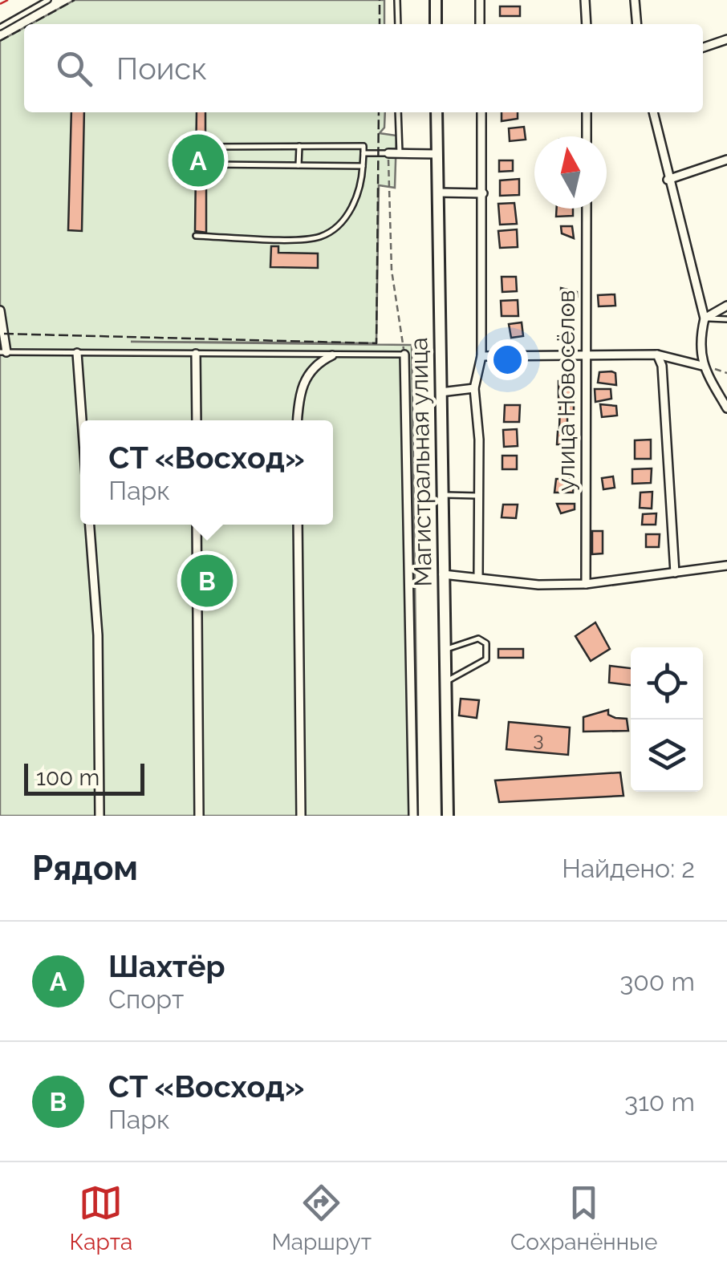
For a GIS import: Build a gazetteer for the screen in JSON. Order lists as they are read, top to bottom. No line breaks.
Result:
{"streets":{"main road":["Магистральная улица"],"street":["улица Новосёлов"]},"house_numbers":["3"],"scale_bar":"100 m","north":"top","page":{"search":"Поиск","pins":["A","B"],"popup":["СТ «Восход»","Парк"],"scale":"100 m","heading":["Рядом","Найдено: 2"],"list":[{"mark":"A","name":"Шахтёр","note":"Спорт","value":"300 m"},{"mark":"B","name":"СТ «Восход»","note":"Парк","value":"310 m"}],"nav":["Карта","Маршрут","Сохранённые"]}}
